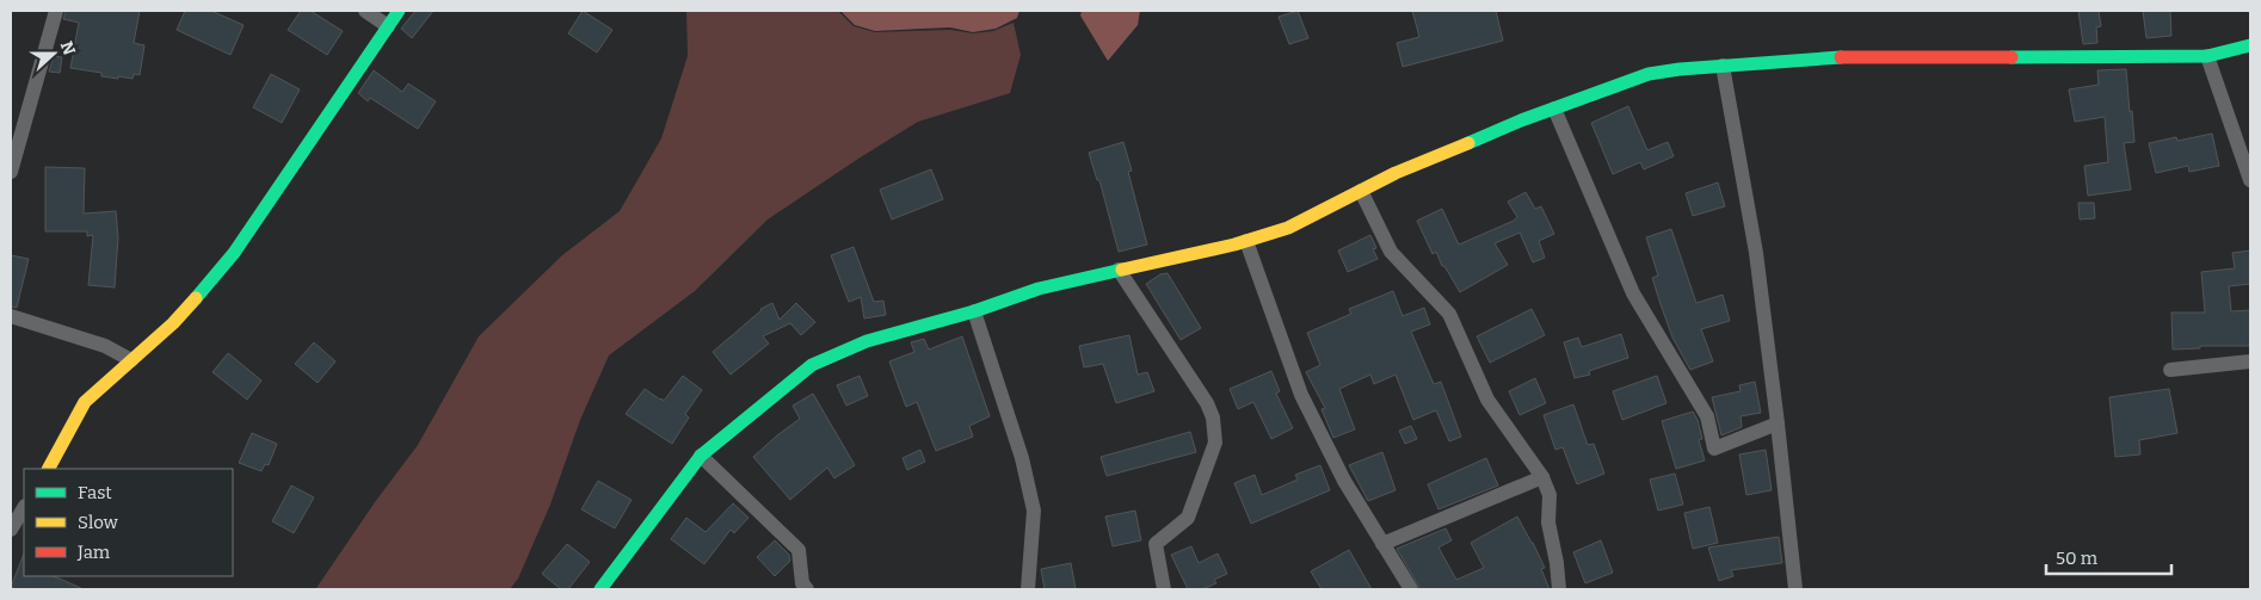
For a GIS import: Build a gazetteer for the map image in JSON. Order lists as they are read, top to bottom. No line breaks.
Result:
{"legend":["Fast","Slow","Jam"],"scale_bar":"50 m","north":"right"}
